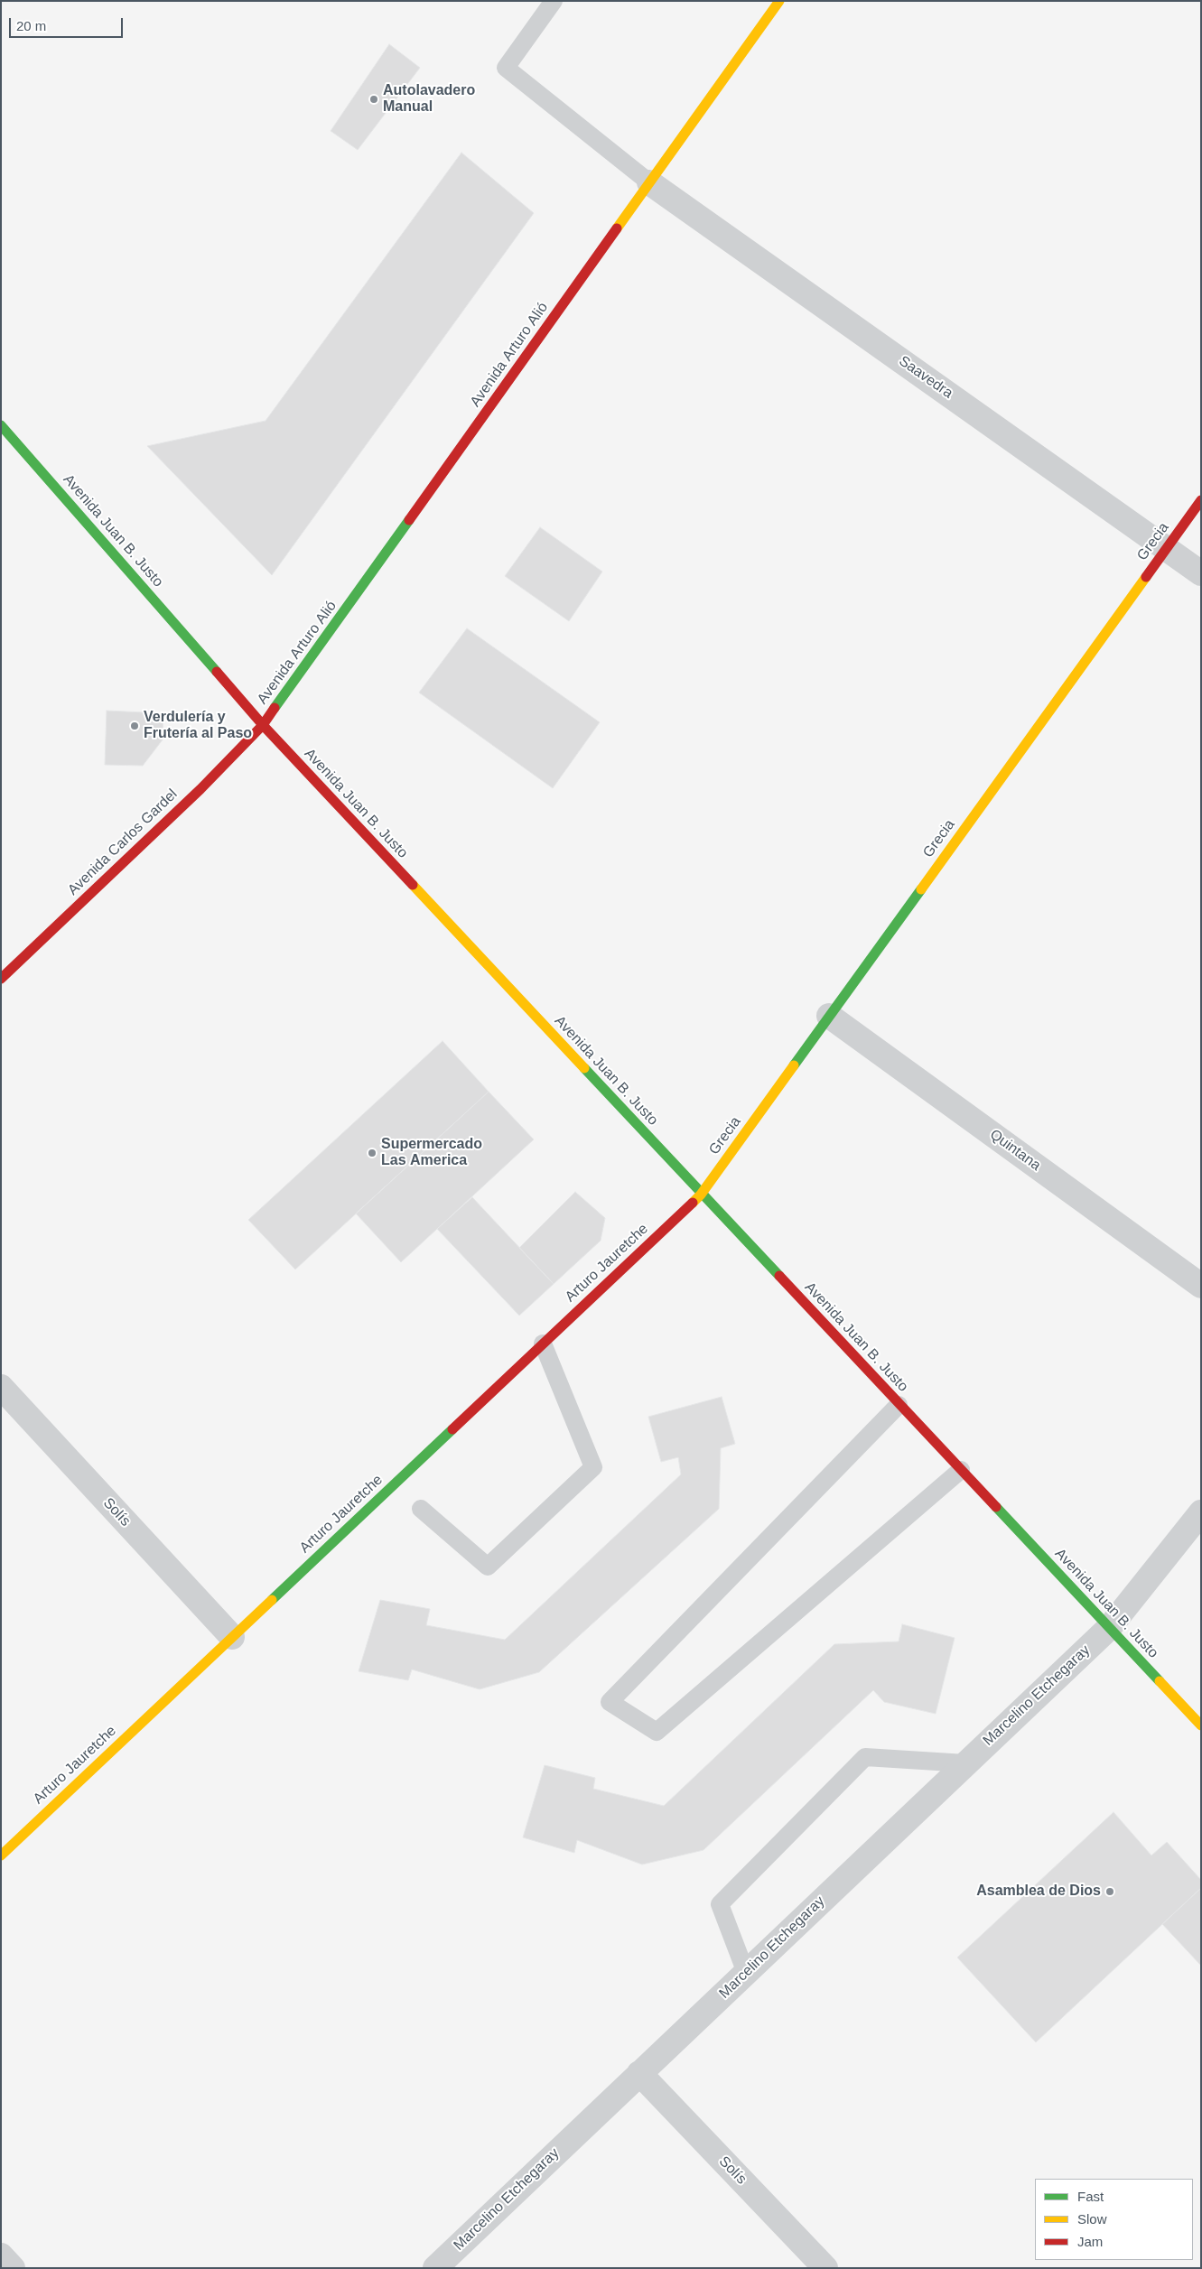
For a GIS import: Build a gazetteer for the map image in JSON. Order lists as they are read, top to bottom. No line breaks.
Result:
{"streets":{"main road":["Avenida Arturo Alió","Avenida Juan B. Justo","Grecia","Avenida Carlos Gardel","Arturo Jauretche"],"street":["Saavedra","Quintana","Solís","Marcelino Etchegaray"]},"crossings":[["Avenida Arturo Alió","Saavedra"],["Avenida Arturo Alió","Avenida Juan B. Justo"],["Avenida Arturo Alió","Avenida Carlos Gardel"],["Saavedra","Grecia"],["Avenida Juan B. Justo","Grecia"],["Avenida Juan B. Justo","Avenida Carlos Gardel"],["Avenida Juan B. Justo","Arturo Jauretche"],["Avenida Juan B. Justo","Marcelino Etchegaray"],["Grecia","Quintana"],["Grecia","Arturo Jauretche"],["Arturo Jauretche","Solís"],["Solís","Marcelino Etchegaray"]],"places":["Autolavadero Manual","Verdulería y Frutería al Paso","Supermercado Las America","Asamblea de Dios"],"legend":["Fast","Slow","Jam"],"scale_bar":"20 m"}
